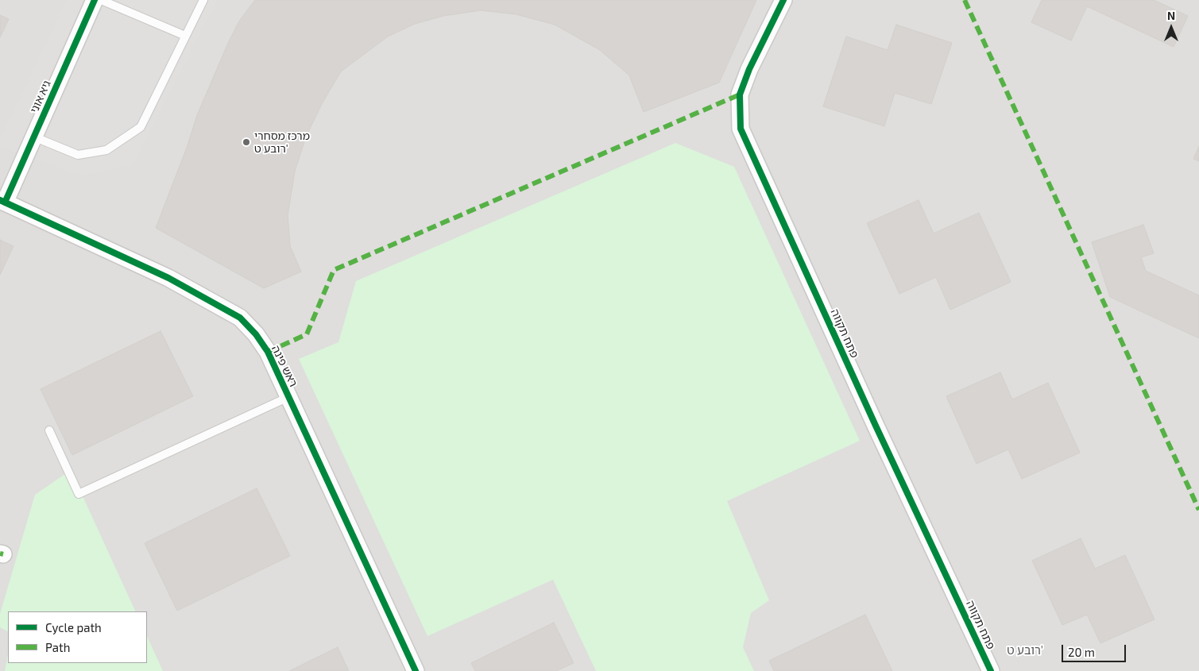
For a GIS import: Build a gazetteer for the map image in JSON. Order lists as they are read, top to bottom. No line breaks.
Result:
{"streets":{"street":["גיא אוני","פתח תקווה","ראש פינה"]},"crossings":[["גיא אוני","ראש פינה"]],"districts":["רובע ט'"],"places":["מרכז מסחרי רובע ט'"],"legend":["Cycle path","Path"],"scale_bar":"20 m","north":"top"}
